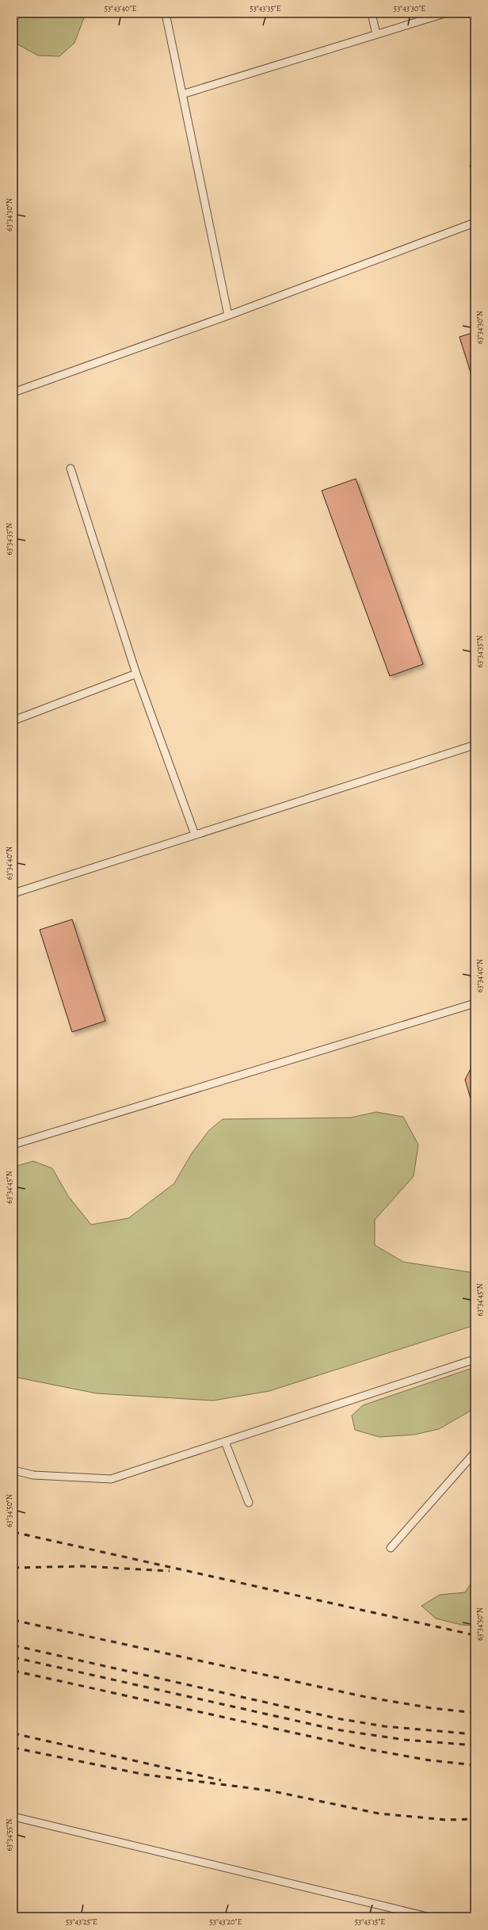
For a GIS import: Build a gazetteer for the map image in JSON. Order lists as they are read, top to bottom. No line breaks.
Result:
{"coordinates":["53°43'40\"E","53°43'35\"E","53°43'30\"E","63°34'30\"N","63°34'35\"N","63°34'40\"N","63°34'45\"N","63°34'50\"N","63°34'55\"N","53°43'25\"E","53°43'20\"E","53°43'15\"E"]}
